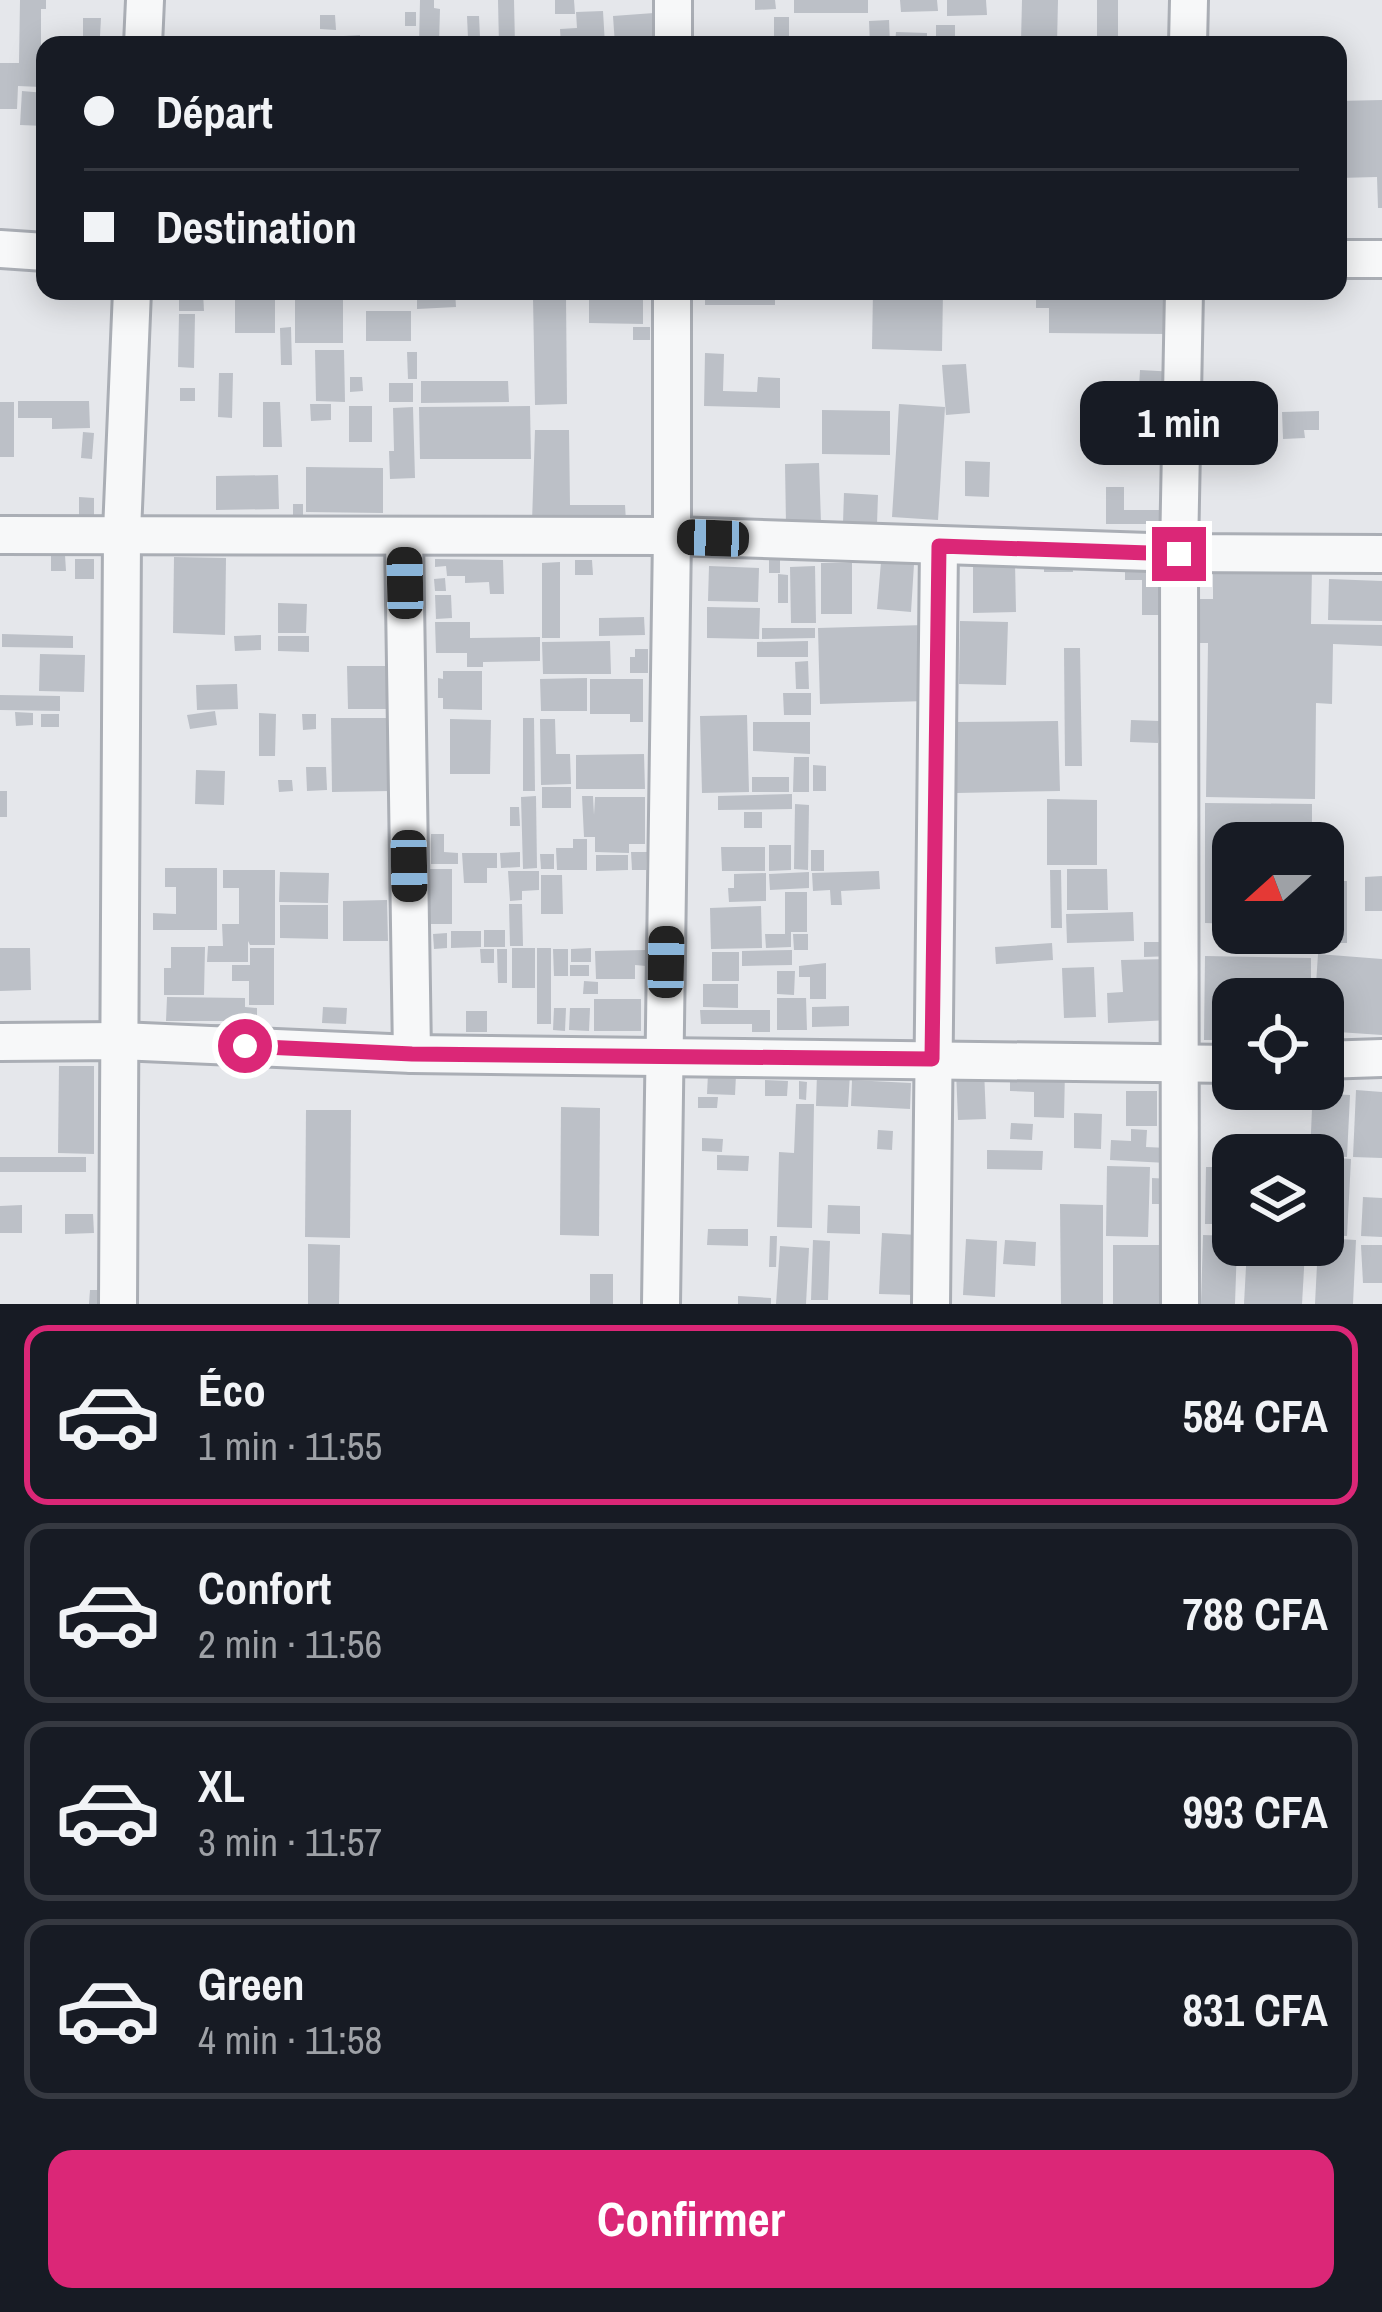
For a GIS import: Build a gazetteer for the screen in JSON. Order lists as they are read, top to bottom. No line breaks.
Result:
{"north":"left","page":{"banner":["Départ","Destination"],"bubble":"1 min","list":[{"name":"Éco","note":"1 min · 11:55","value":"584 CFA"},{"name":"Confort","note":"2 min · 11:56","value":"788 CFA"},{"name":"XL","note":"3 min · 11:57","value":"993 CFA"},{"name":"Green","note":"4 min · 11:58","value":"831 CFA"}],"buttons":"Confirmer"}}
